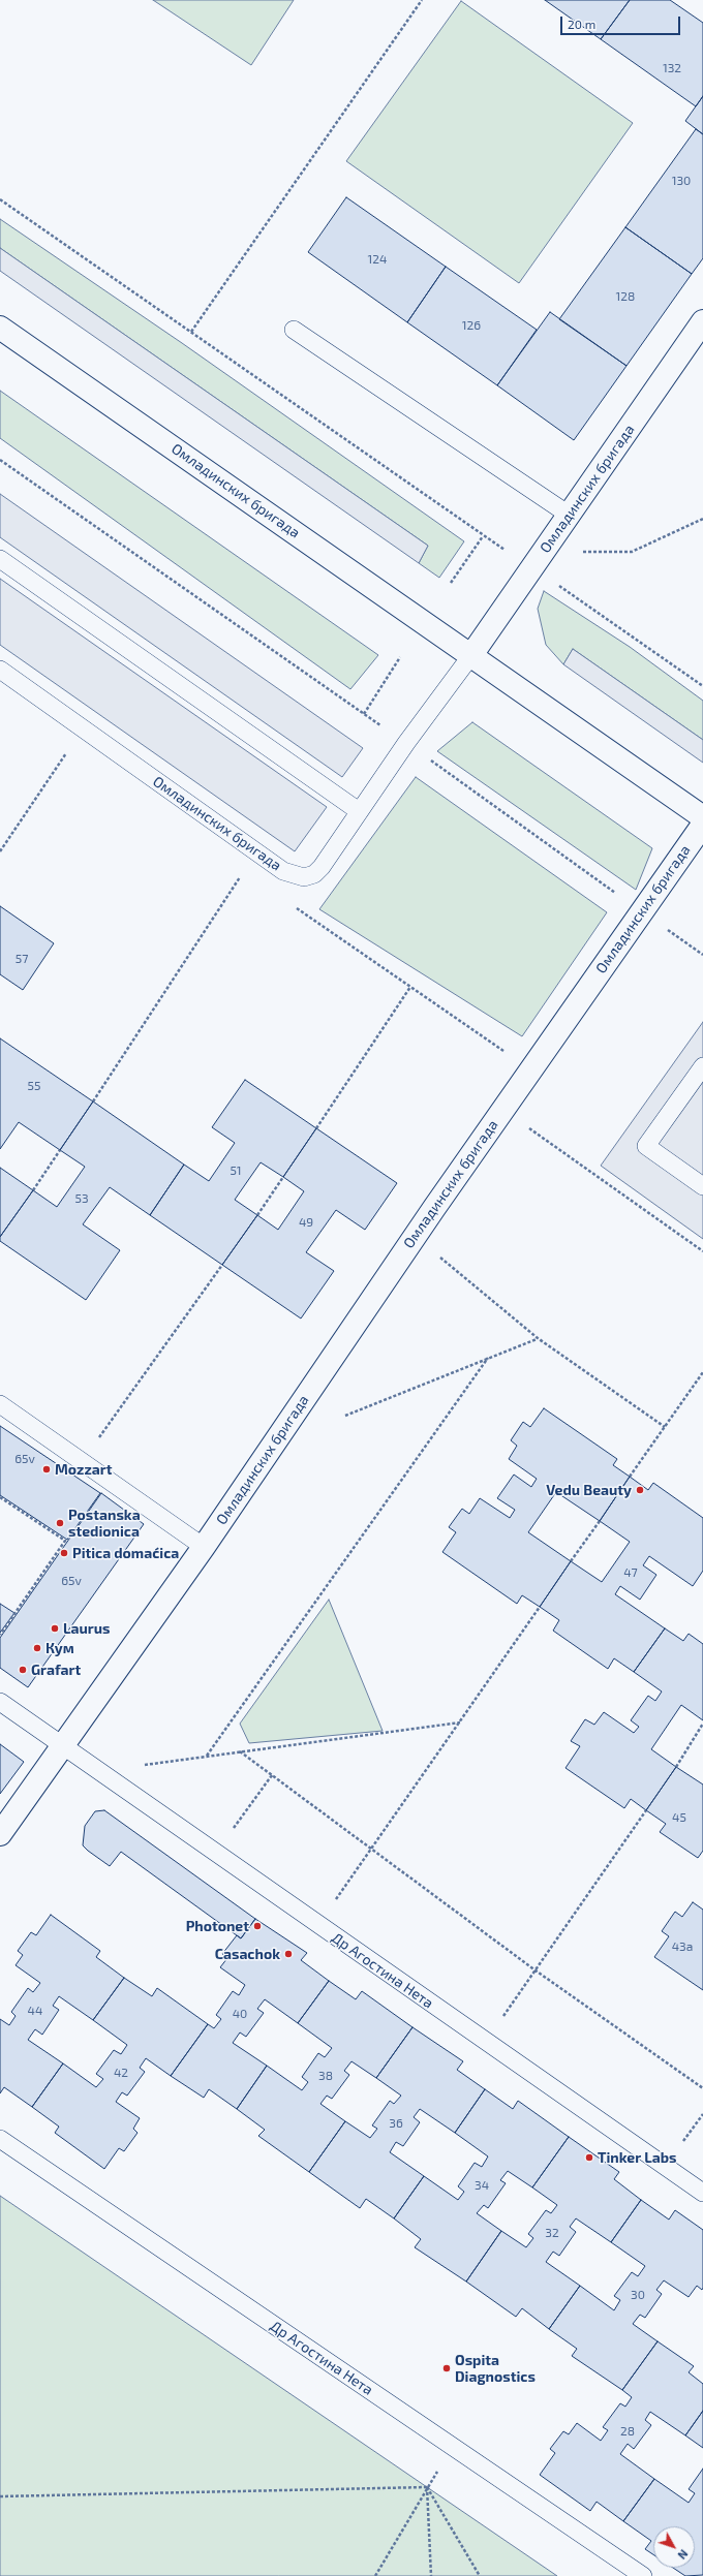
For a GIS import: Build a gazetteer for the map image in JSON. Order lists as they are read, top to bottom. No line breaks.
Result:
{"streets":{"street":["Омладинских бригада"],"lane":["Др Агостина Нета"]},"crossings":[["Омладинских бригада","Др Агостина Нета"]],"places":["Mozzart","Vedu Beauty","Postanska stedionica","Pitica domaćica","Laurus","Кум","Grafart","Photonet","Casachok","Tinker Labs","Ospita Diagnostics"],"house_numbers":["132","130","124","128","126","57","55","51","53","49","65v","47","65v","45","43a","44","40","42","38","36","34","32","30","28"],"scale_bar":"20 m","north":"bottom right"}
